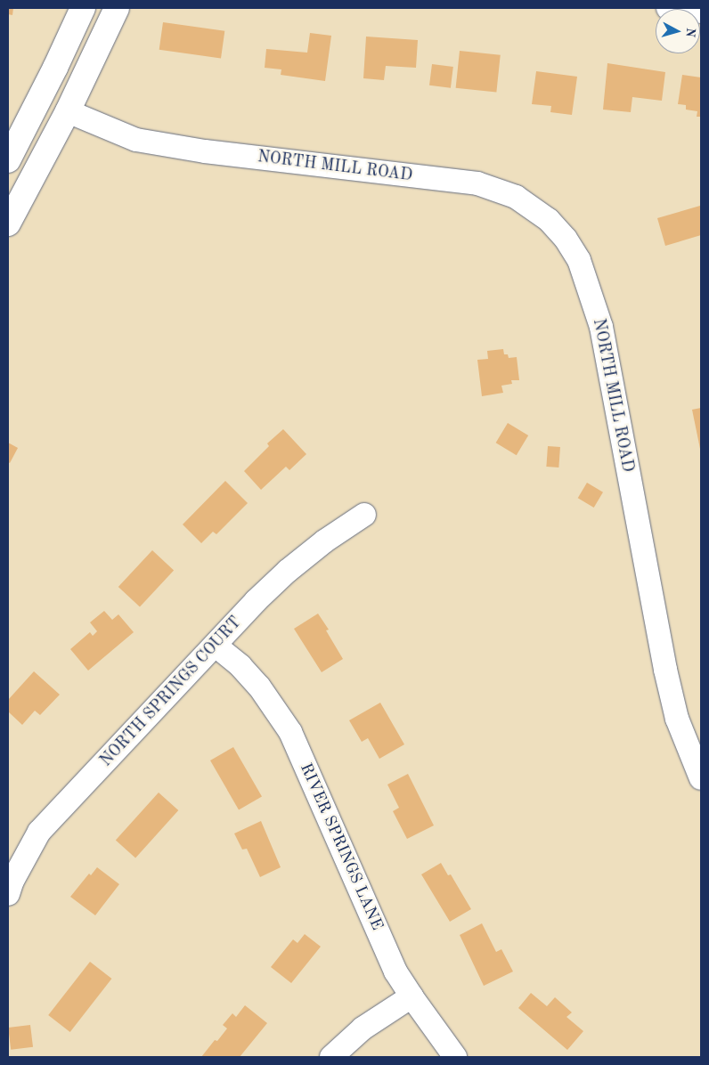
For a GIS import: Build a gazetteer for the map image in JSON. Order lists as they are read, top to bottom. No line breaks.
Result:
{"streets":{"street":["NORTH MILL ROAD","NORTH SPRINGS COURT","RIVER SPRINGS LANE"]},"crossings":[["NORTH SPRINGS COURT","RIVER SPRINGS LANE"]],"north":"right"}
